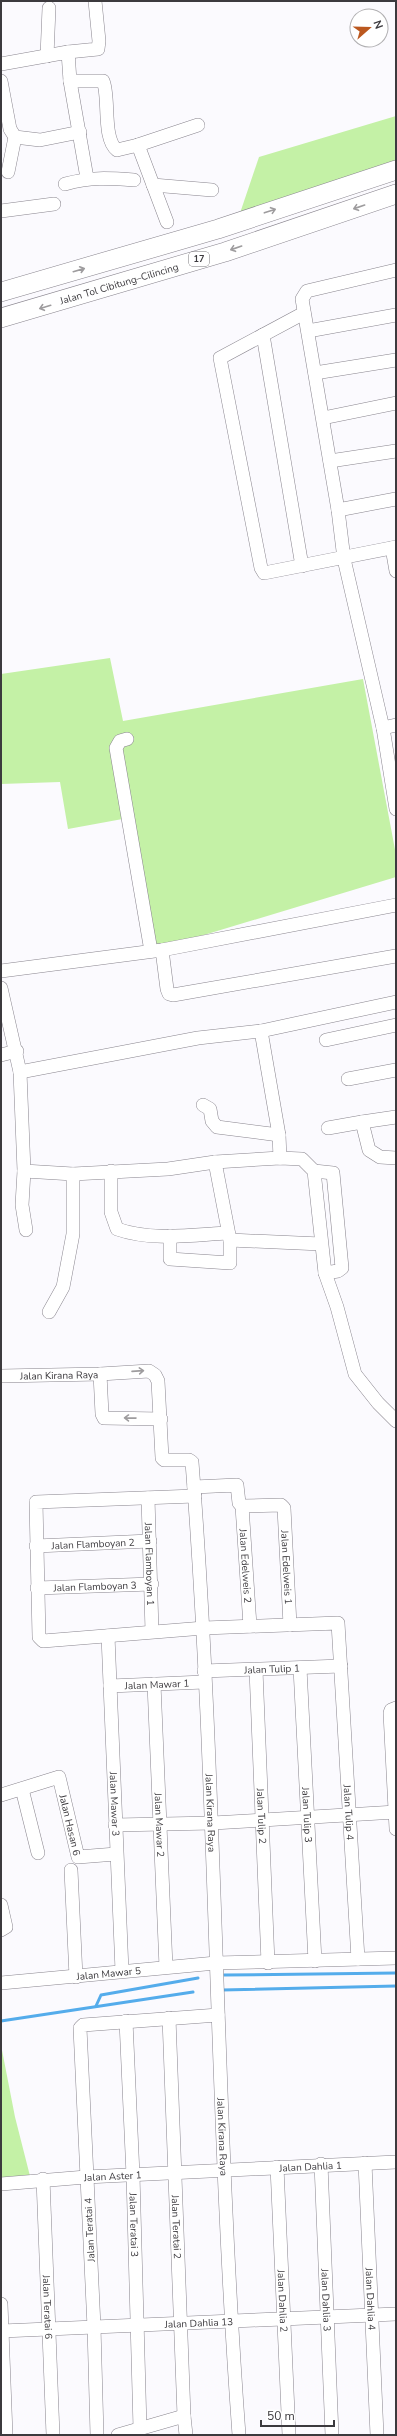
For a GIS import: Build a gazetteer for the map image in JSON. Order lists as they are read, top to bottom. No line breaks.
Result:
{"streets":{"highway":["17","Jalan Tol Cibitung–Cilincing"],"street":["Jalan Kirana Raya","Jalan Flamboyan 2","Jalan Flamboyan 1","Jalan Edelweis 2","Jalan Edelweis 1","Jalan Flamboyan 3","Jalan Tulip 1","Jalan Mawar 1","Jalan Mawar 3","Jalan Tulip 4","Jalan Tulip 3","Jalan Tulip 2","Jalan Hasan 6","Jalan Mawar 2","Jalan Mawar 5","Jalan Dahlia 1","Jalan Aster 1","Jalan Teratai 3","Jalan Teratai 2","Jalan Teratai 4","Jalan Dahlia 4","Jalan Dahlia 3","Jalan Dahlia 2","Jalan Teratai 6","Jalan Dahlia 13"]},"crossings":[["Jalan Kirana Raya","Jalan Edelweis 2"],["Jalan Kirana Raya","Jalan Tulip 1"],["Jalan Kirana Raya","Jalan Mawar 1"],["Jalan Kirana Raya","Jalan Mawar 5"],["Jalan Kirana Raya","Jalan Dahlia 1"],["Jalan Kirana Raya","Jalan Aster 1"],["Jalan Kirana Raya","Jalan Dahlia 13"],["Jalan Flamboyan 2","Jalan Flamboyan 1"],["Jalan Flamboyan 1","Jalan Flamboyan 3"],["Jalan Edelweis 2","Jalan Edelweis 1"],["Jalan Tulip 1","Jalan Mawar 1"],["Jalan Tulip 1","Jalan Tulip 4"],["Jalan Tulip 1","Jalan Tulip 3"],["Jalan Tulip 1","Jalan Tulip 2"],["Jalan Mawar 1","Jalan Mawar 3"],["Jalan Mawar 1","Jalan Mawar 2"],["Jalan Mawar 3","Jalan Hasan 6"],["Jalan Mawar 3","Jalan Mawar 5"],["Jalan Tulip 4","Jalan Mawar 5"],["Jalan Tulip 3","Jalan Mawar 5"],["Jalan Tulip 2","Jalan Mawar 5"],["Jalan Mawar 2","Jalan Mawar 5"],["Jalan Dahlia 1","Jalan Aster 1"],["Jalan Dahlia 1","Jalan Dahlia 4"],["Jalan Dahlia 1","Jalan Dahlia 3"],["Jalan Dahlia 1","Jalan Dahlia 2"],["Jalan Aster 1","Jalan Teratai 3"],["Jalan Aster 1","Jalan Teratai 2"],["Jalan Aster 1","Jalan Teratai 4"],["Jalan Aster 1","Jalan Teratai 6"],["Jalan Teratai 3","Jalan Teratai 4"],["Jalan Teratai 3","Jalan Dahlia 13"],["Jalan Teratai 2","Jalan Dahlia 13"],["Jalan Teratai 4","Jalan Dahlia 13"],["Jalan Dahlia 4","Jalan Dahlia 13"],["Jalan Dahlia 3","Jalan Dahlia 13"],["Jalan Dahlia 2","Jalan Dahlia 13"],["Jalan Teratai 6","Jalan Dahlia 13"]],"scale_bar":"50 m","north":"right"}
